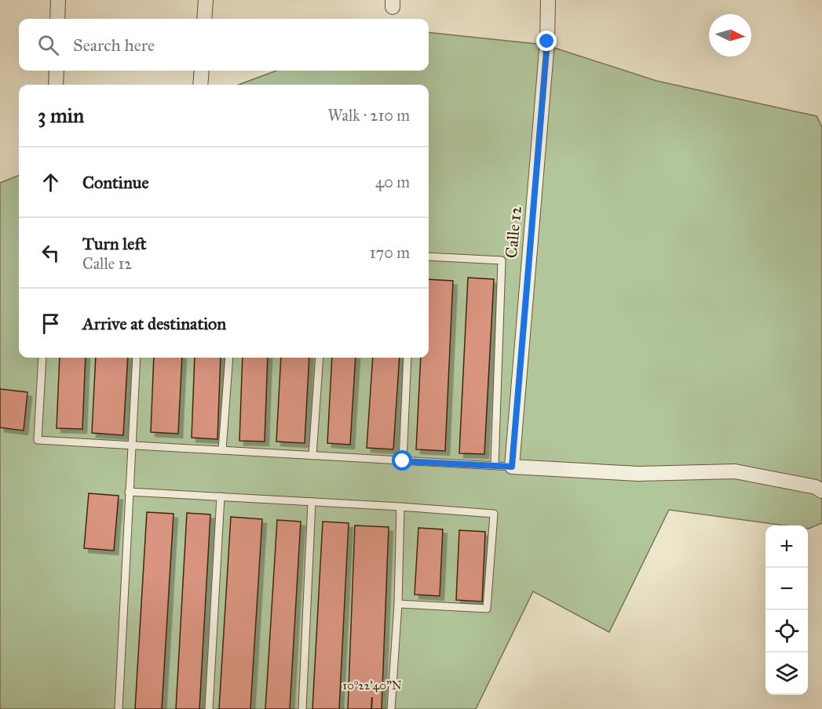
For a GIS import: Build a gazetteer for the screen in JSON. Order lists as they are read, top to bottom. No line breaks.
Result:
{"streets":{"street":["Calle 12"]},"north":"right","page":{"search":"Search here","heading":["3 min","Walk · 210 m"],"list":[["Continue","40 m"],["Turn left","Calle 12","170 m"],"Arrive at destination"],"map_buttons":["+","−"]},"coordinates":["10°22'40\"N"]}
